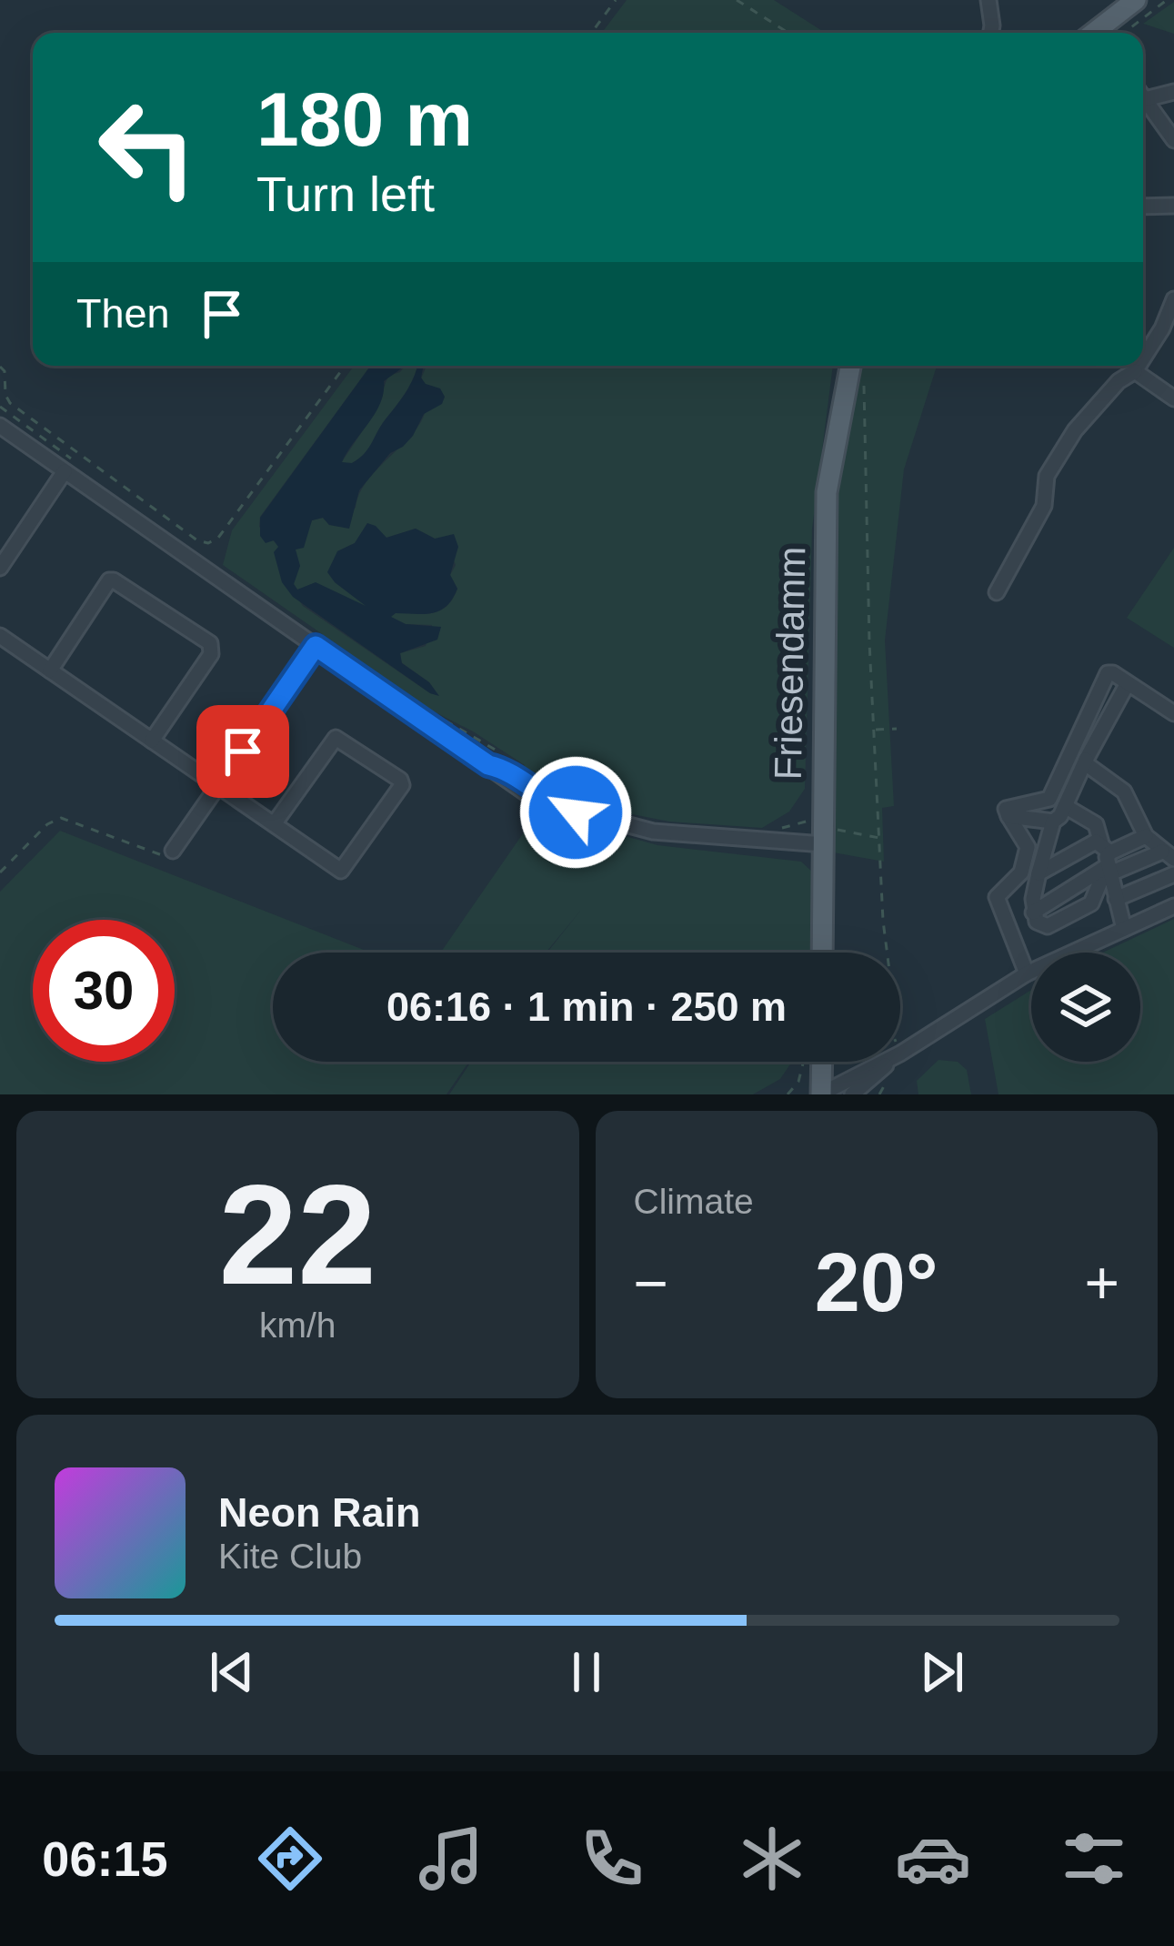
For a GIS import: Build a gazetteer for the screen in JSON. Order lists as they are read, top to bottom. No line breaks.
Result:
{"streets":{"main road":["Friesendamm"]},"page":{"turn":["180 m","Turn left"],"then":"Then","limit":"30","trip":"06:16 · 1 min · 250 m","tile":[["22","km/h"],"Climate"],"heat":["−","20°","+"],"song":["Neon Rain","Kite Club"],"tabs":"06:15"}}
